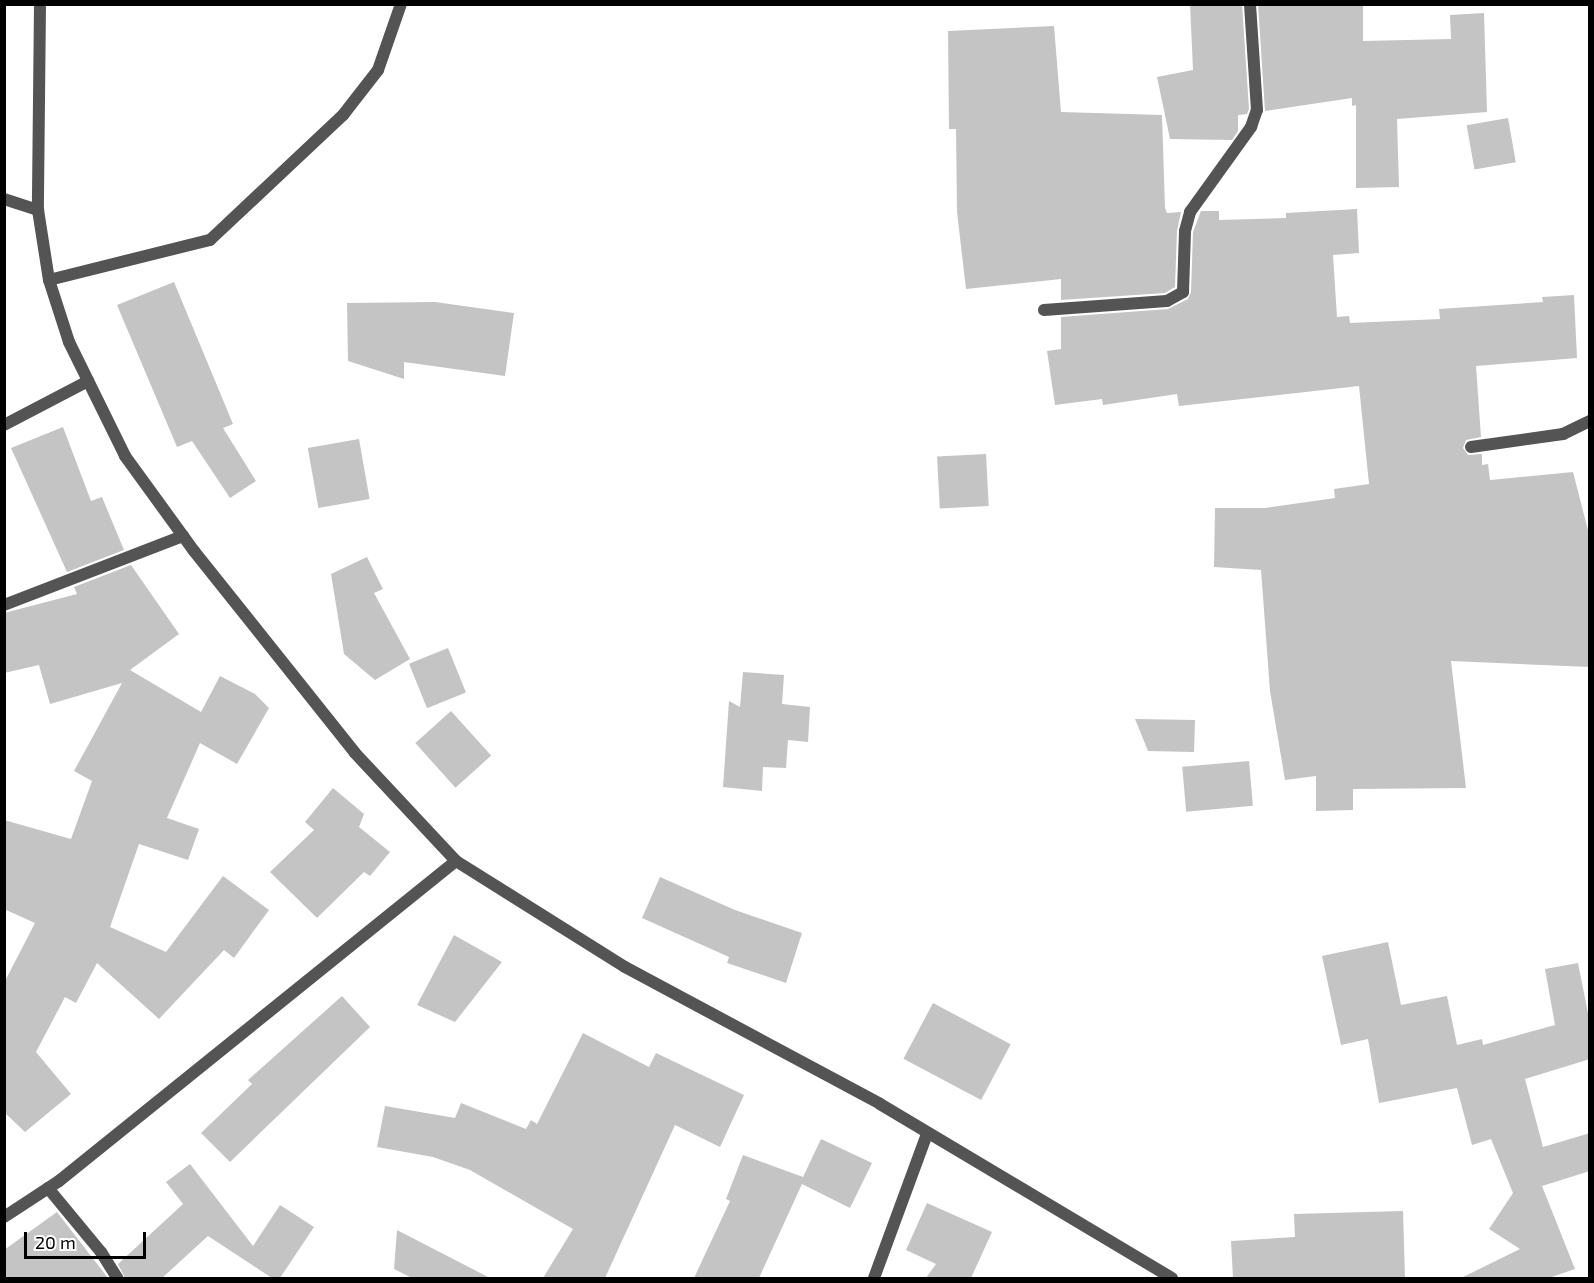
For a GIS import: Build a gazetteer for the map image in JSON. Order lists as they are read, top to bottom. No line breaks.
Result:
{"scale_bar":"20 m"}
